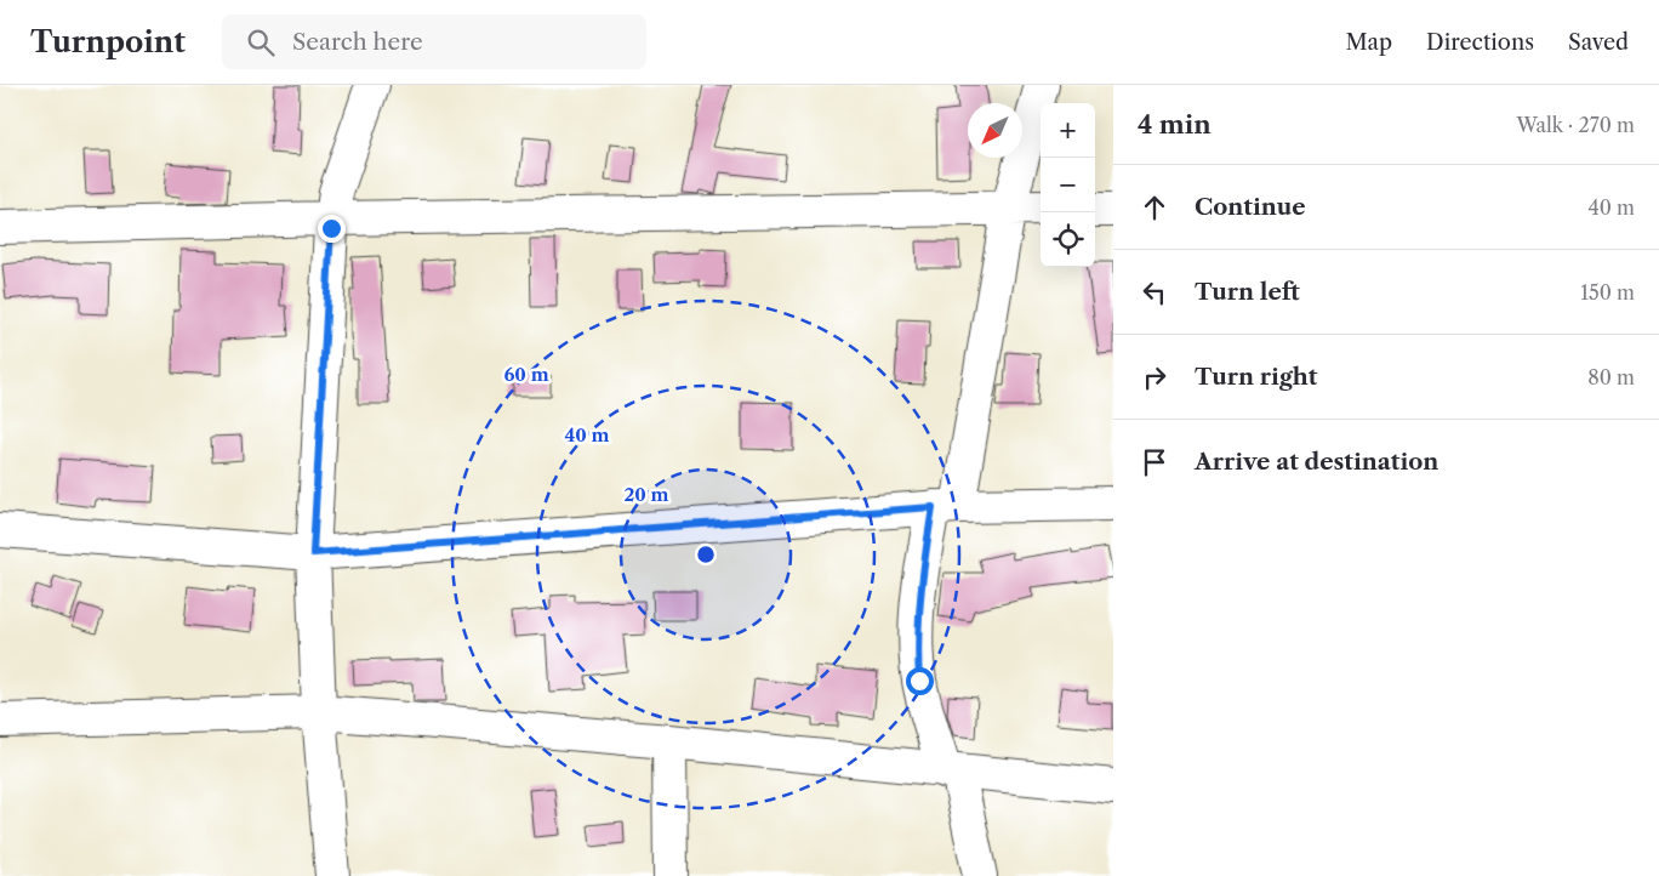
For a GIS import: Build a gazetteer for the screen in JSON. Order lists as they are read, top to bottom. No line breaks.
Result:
{"north":"bottom left","page":{"header":"Turnpoint","search":"Search here","nav":["Map","Directions","Saved"],"heading":["4 min","Walk · 270 m"],"map_buttons":["+","−"],"list":[["Continue","40 m"],["Turn left","150 m"],["Turn right","80 m"],"Arrive at destination"]},"rings":["60 m","40 m","20 m"]}
